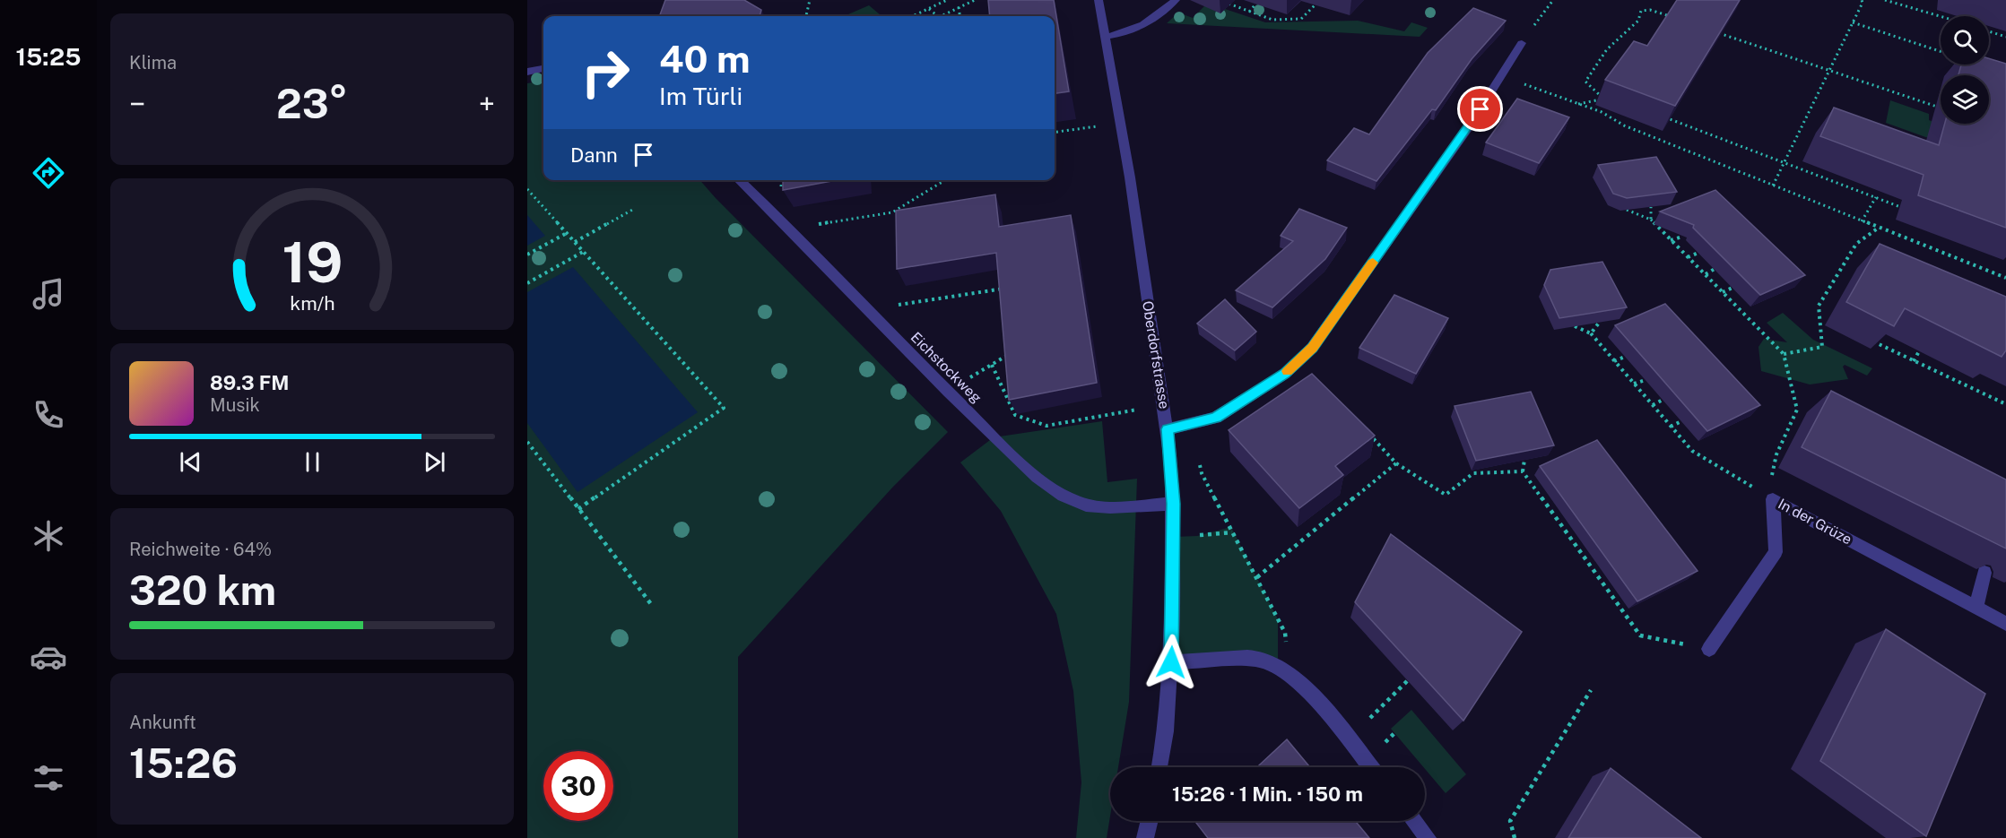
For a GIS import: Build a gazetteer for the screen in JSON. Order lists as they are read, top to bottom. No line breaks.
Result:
{"streets":{"street":["Oberdorfstrasse","Eichstockweg","In der Grüze"]},"crossings":[["Oberdorfstrasse","Eichstockweg"]],"page":{"tabs":"15:25","tile":["Klima",["Reichweite · 64%","320 km"],["Ankunft","15:26"]],"turn":["40 m","Im Türli"],"heat":["−","23°","+"],"then":"Dann","song":["89.3 FM","Musik"],"limit":"30","trip":"15:26 · 1 Min. · 150 m","gauge":["19","km/h"]}}
